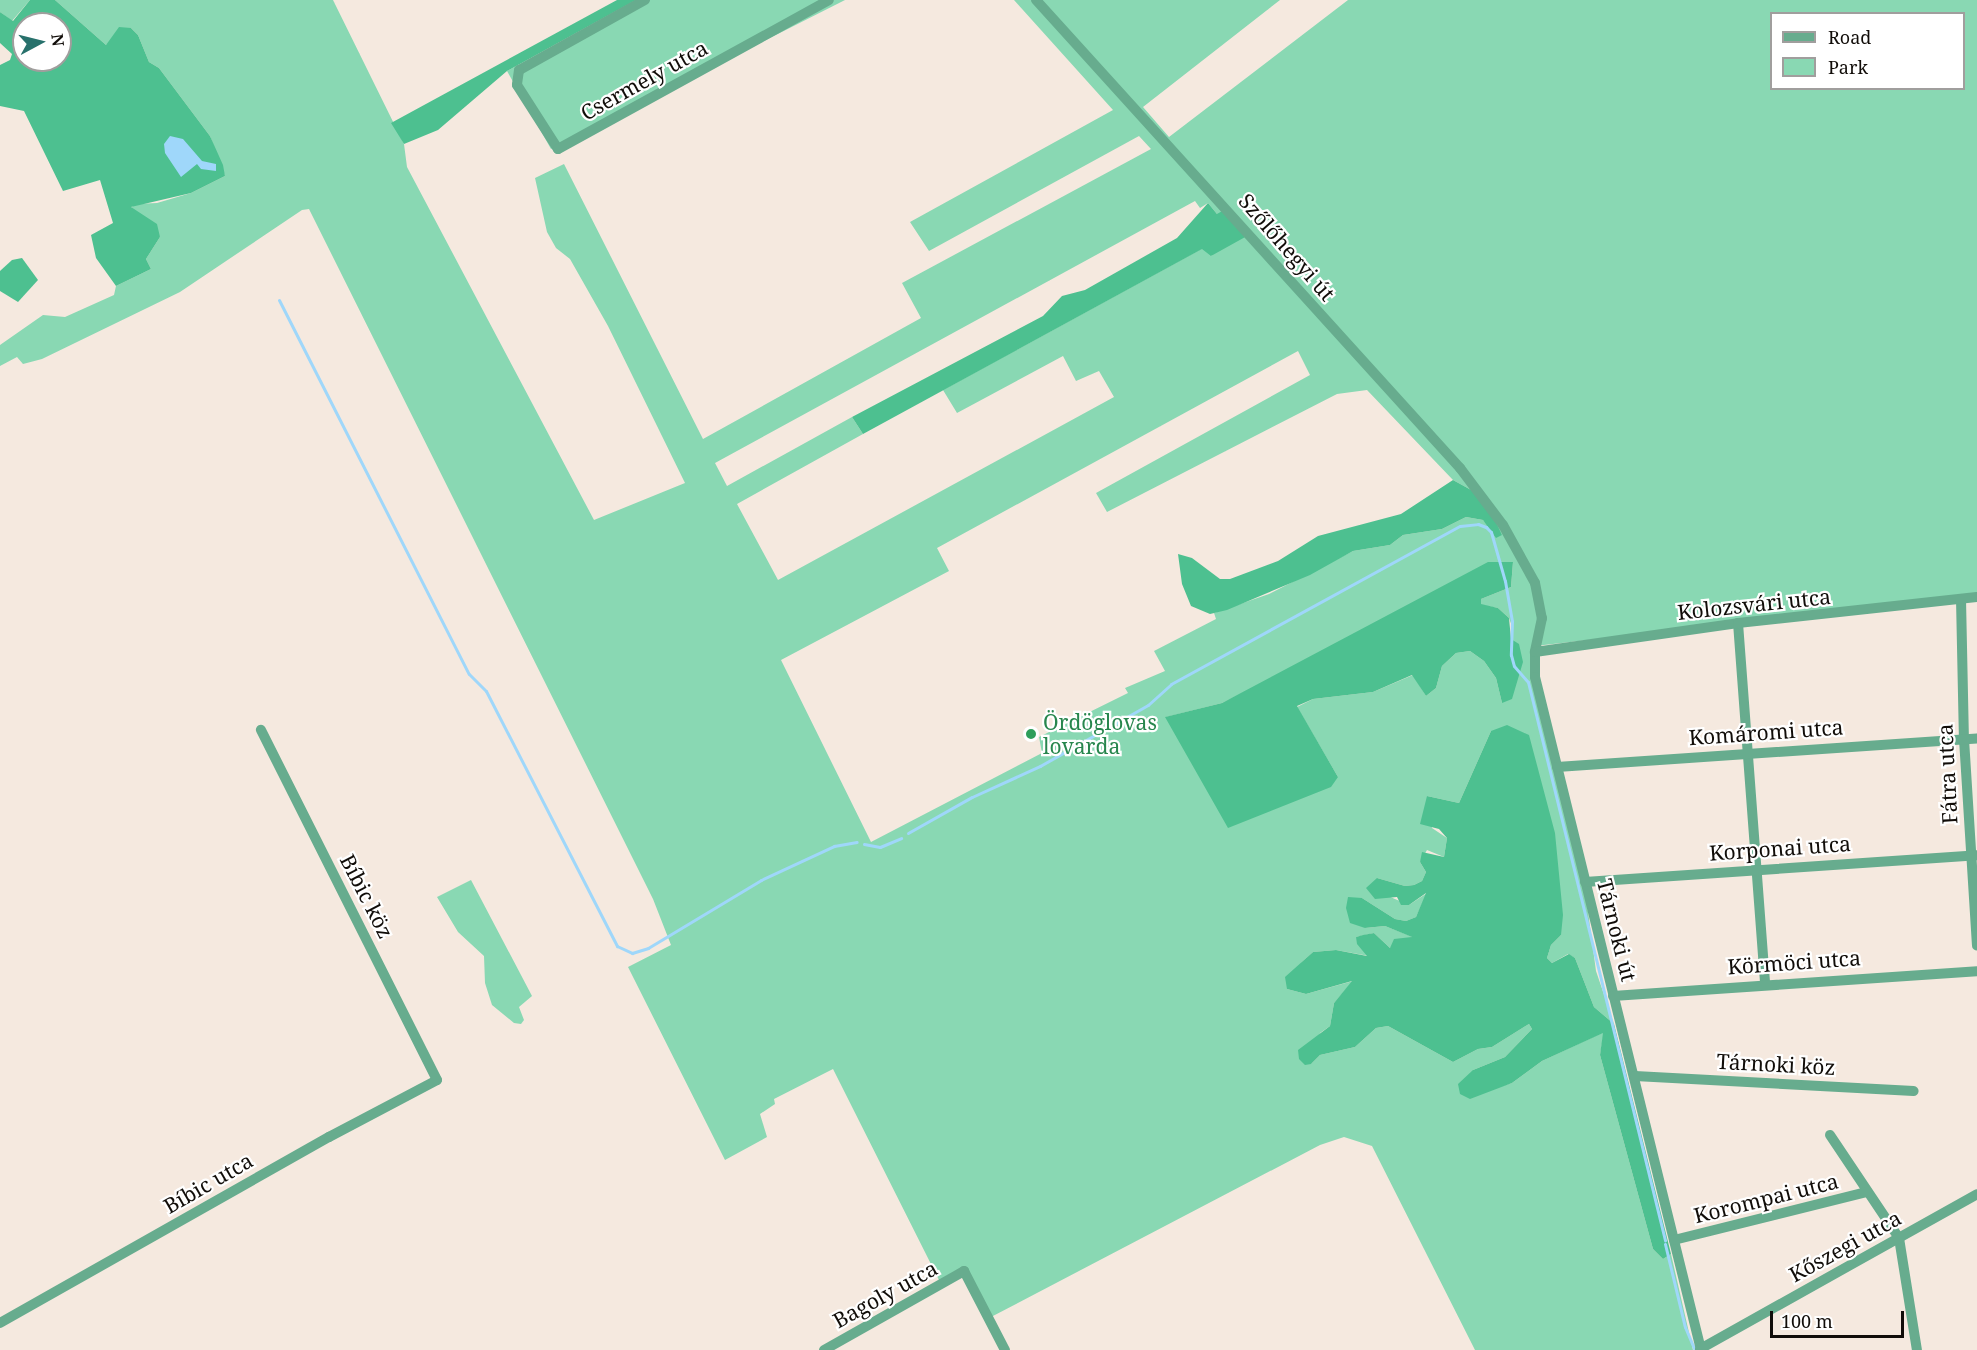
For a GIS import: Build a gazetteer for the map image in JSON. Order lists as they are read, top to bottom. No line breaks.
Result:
{"streets":{"street":["Csermely utca","Szőlőhegyi út","Kolozsvári utca","Komáromi utca","Fátra utca","Korponai utca","Bíbic köz","Tárnoki út","Körmöci utca","Tárnoki köz","Bíbic utca","Korompai utca","Kőszegi utca","Bagoly utca"]},"crossings":[["Szőlőhegyi út","Tárnoki út"],["Kolozsvári utca","Fátra utca"],["Kolozsvári utca","Tárnoki út"],["Komáromi utca","Fátra utca"],["Komáromi utca","Tárnoki út"],["Fátra utca","Korponai utca"],["Korponai utca","Tárnoki út"],["Bíbic köz","Bíbic utca"],["Tárnoki út","Körmöci utca"],["Tárnoki út","Tárnoki köz"],["Tárnoki út","Korompai utca"],["Tárnoki út","Kőszegi utca"]],"places":["Ördöglovas lovarda"],"legend":["Road","Park"],"scale_bar":"100 m","north":"right"}
